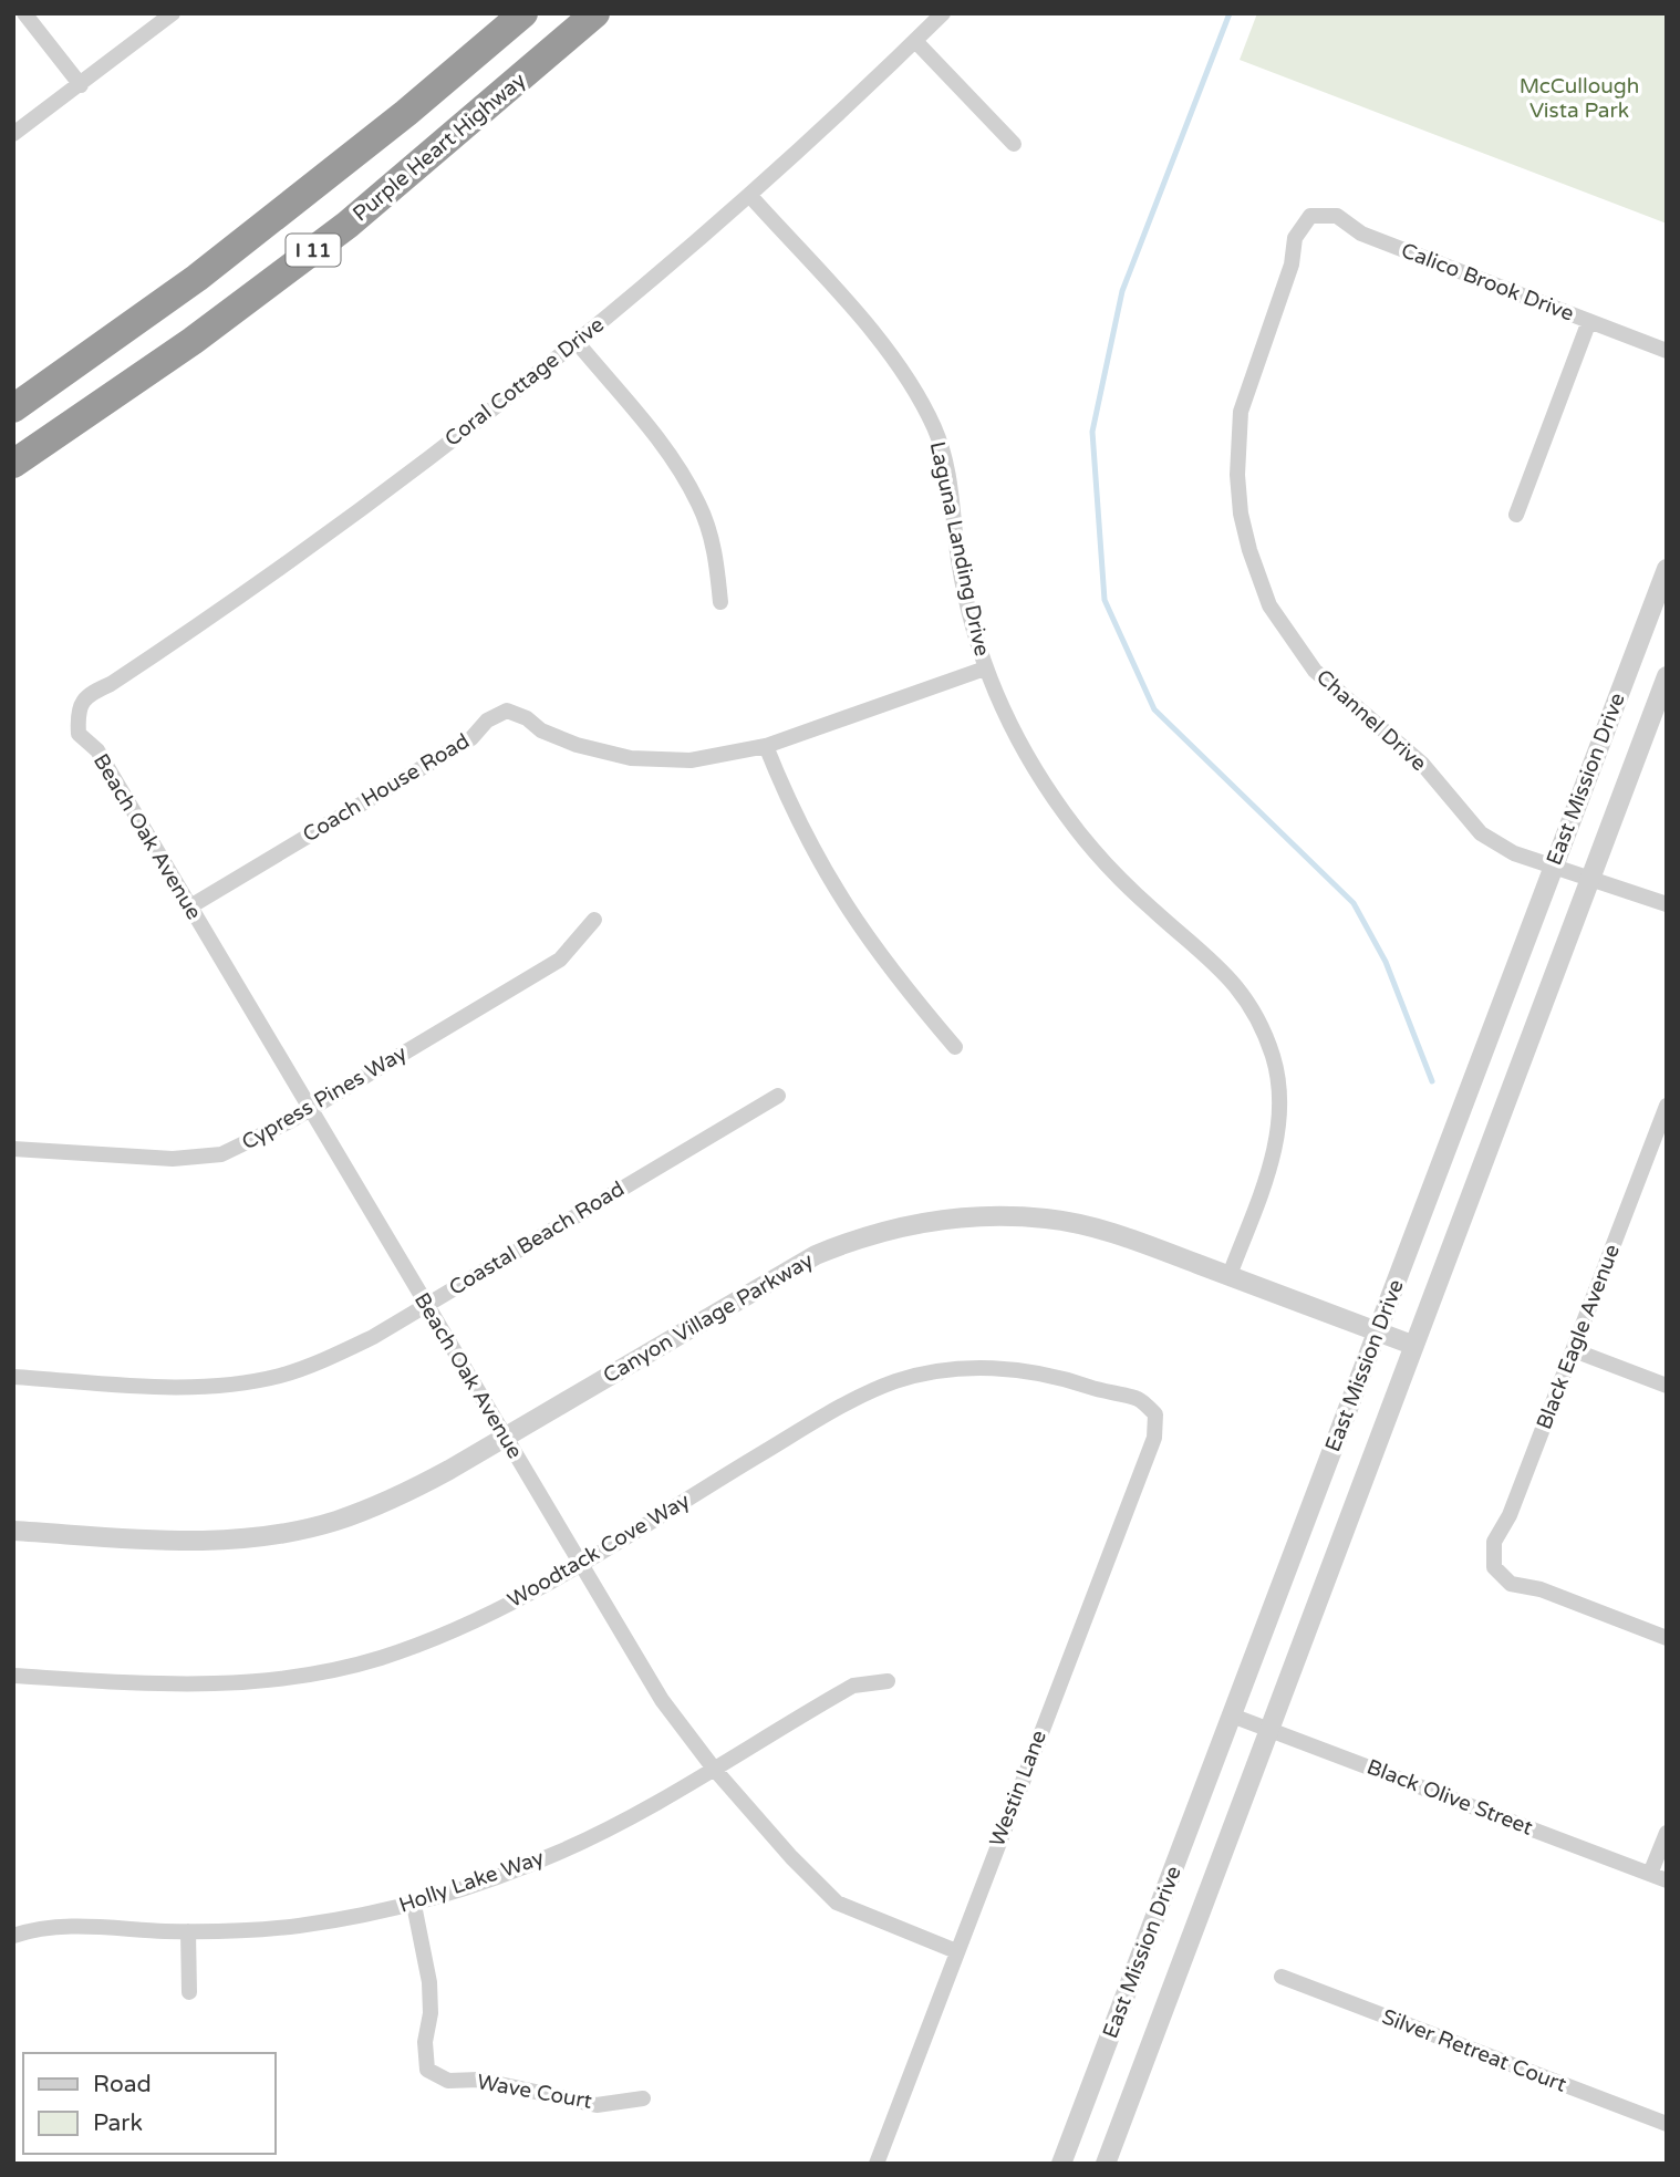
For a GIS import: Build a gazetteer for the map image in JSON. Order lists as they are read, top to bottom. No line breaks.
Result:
{"streets":{"highway":["Purple Heart Highway","I 11"],"street":["Calico Brook Drive","Coral Cottage Drive","Laguna Landing Drive","Channel Drive","East Mission Drive","Coach House Road","Beach Oak Avenue","Cypress Pines Way","Coastal Beach Road","Canyon Village Parkway","Black Eagle Avenue","Woodtack Cove Way","Westin Lane","Black Olive Street","Holly Lake Way","Silver Retreat Court","Wave Court"]},"crossings":[["Calico Brook Drive","Channel Drive"],["Coral Cottage Drive","Laguna Landing Drive"],["Coral Cottage Drive","Beach Oak Avenue"],["Laguna Landing Drive","Coach House Road"],["Laguna Landing Drive","Canyon Village Parkway"],["Channel Drive","East Mission Drive"],["East Mission Drive","Canyon Village Parkway"],["East Mission Drive","Black Olive Street"],["Coach House Road","Beach Oak Avenue"],["Beach Oak Avenue","Cypress Pines Way"],["Beach Oak Avenue","Coastal Beach Road"],["Beach Oak Avenue","Canyon Village Parkway"],["Beach Oak Avenue","Woodtack Cove Way"],["Beach Oak Avenue","Westin Lane"],["Beach Oak Avenue","Holly Lake Way"],["Woodtack Cove Way","Westin Lane"],["Holly Lake Way","Wave Court"]],"parks":["McCullough Vista Park"],"legend":["Road","Park"]}
